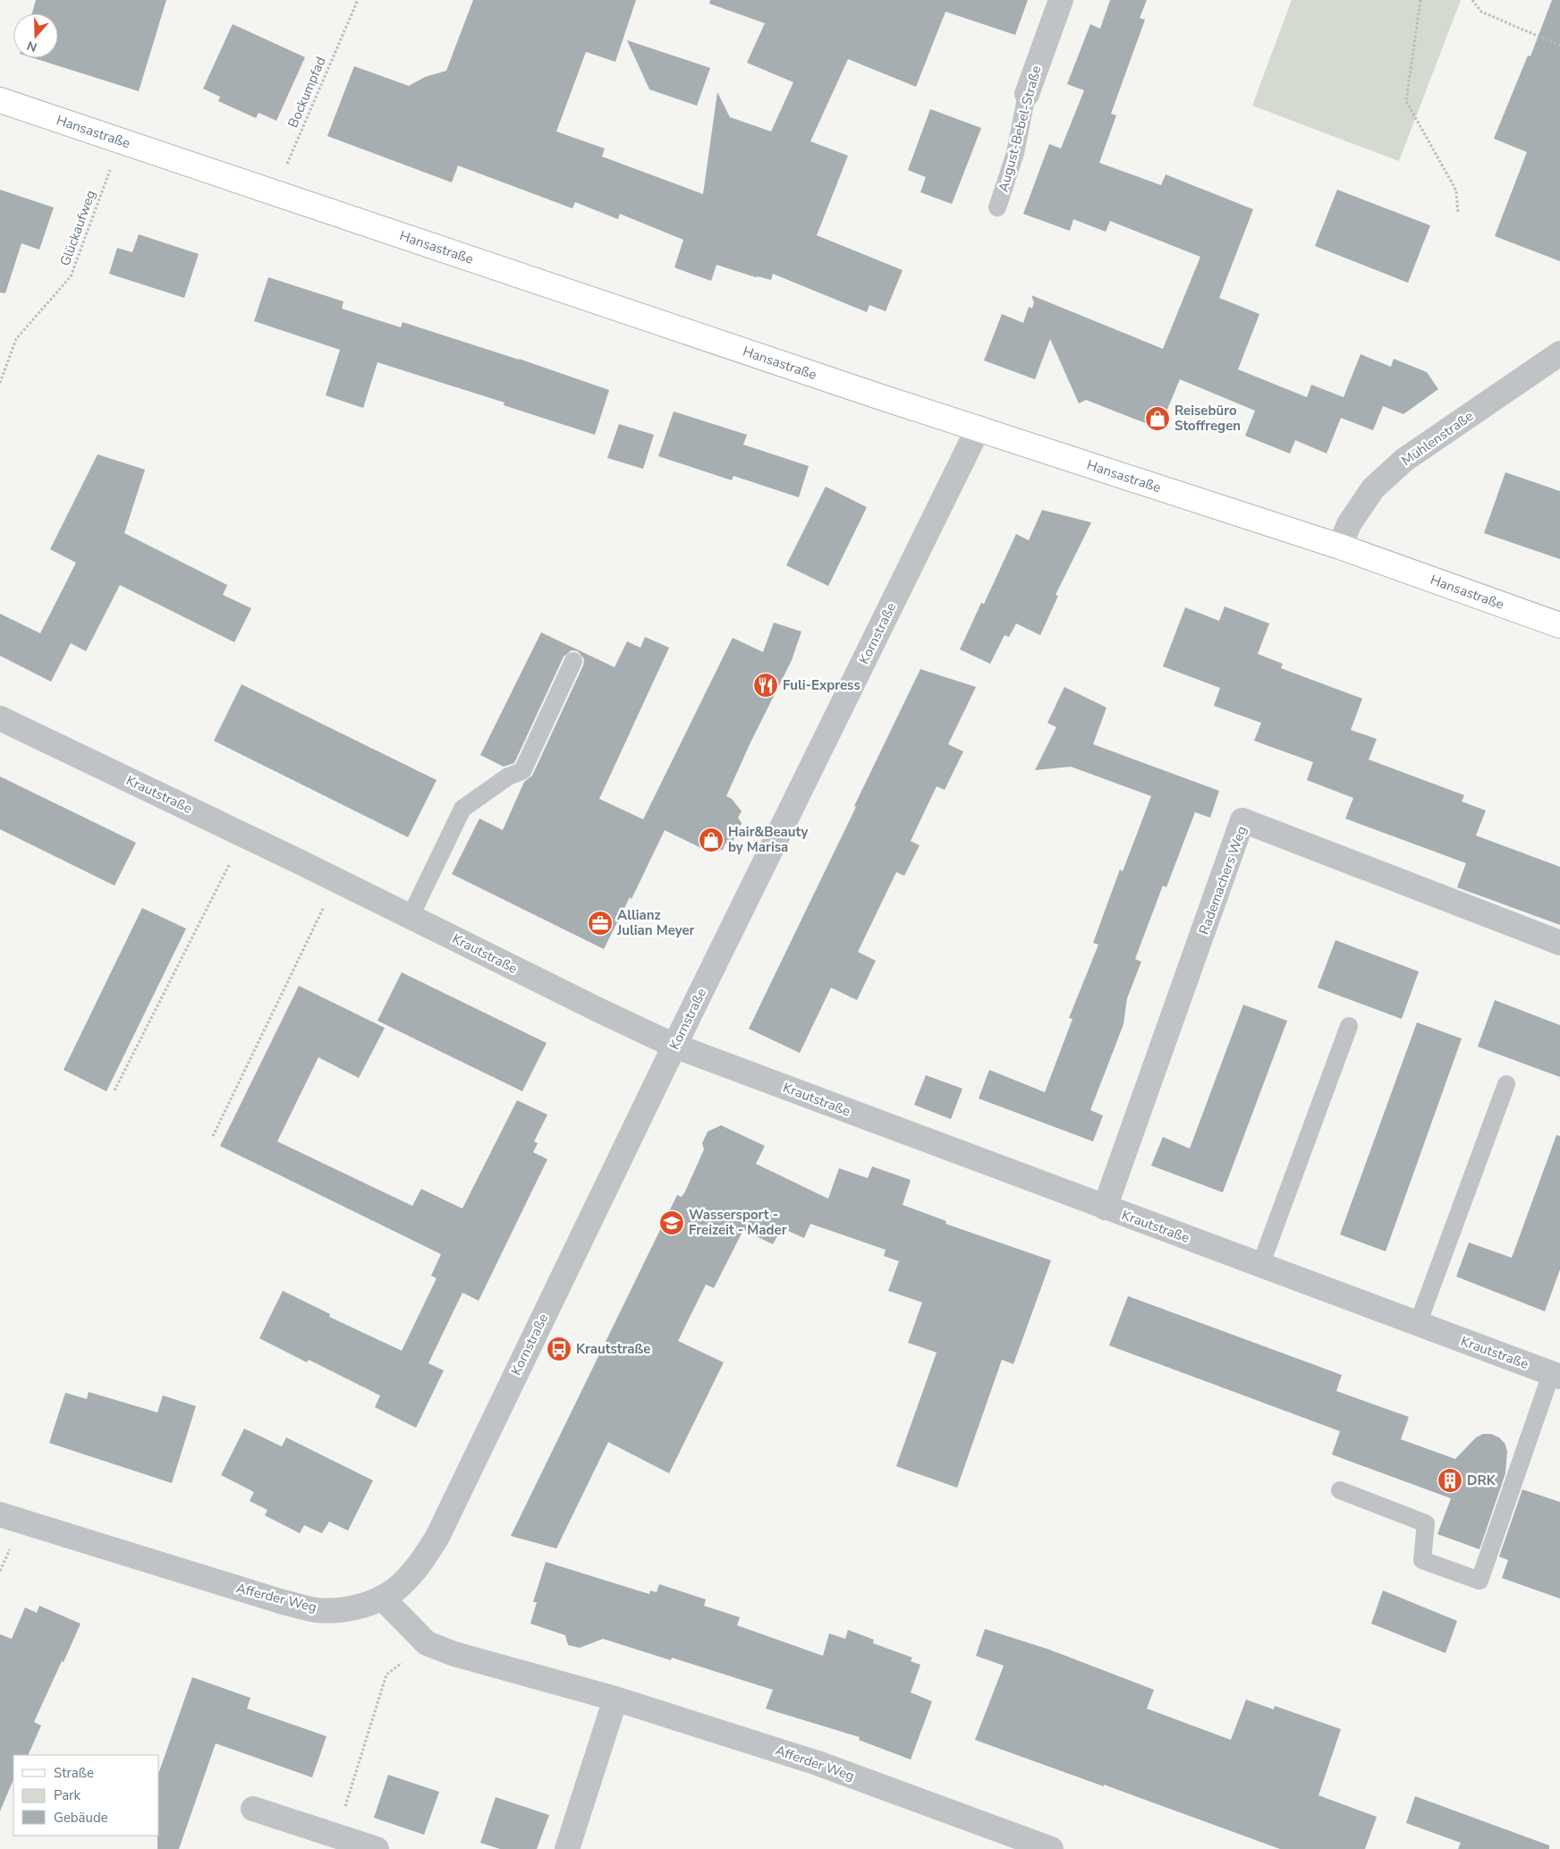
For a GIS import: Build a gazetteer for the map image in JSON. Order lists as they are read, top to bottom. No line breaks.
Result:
{"streets":{"main road":["Hansastraße"],"street":["August-Bebel-Straße","Mühlenstraße","Kornstraße","Krautstraße","Rademachers Weg","Afferder Weg"],"path":["Bockumpfad","Glückaufweg"]},"crossings":[["Bockumpfad","Hansastraße"],["Hansastraße","Glückaufweg"],["Hansastraße","Mühlenstraße"],["Hansastraße","Kornstraße"],["Kornstraße","Krautstraße"],["Kornstraße","Afferder Weg"],["Krautstraße","Rademachers Weg"]],"places":{"shop":["Reisebüro Stoffregen","Hair&Beauty by Marisa"],"restaurant":["Fuli-Express"],"office":["Allianz Julian Meyer"],"school or university":["Wassersport - Freizeit - Mader"],"bus stop":["Krautstraße"],"building":["DRK"]},"legend":["Straße","Park","Gebäude"],"north":"bottom"}
